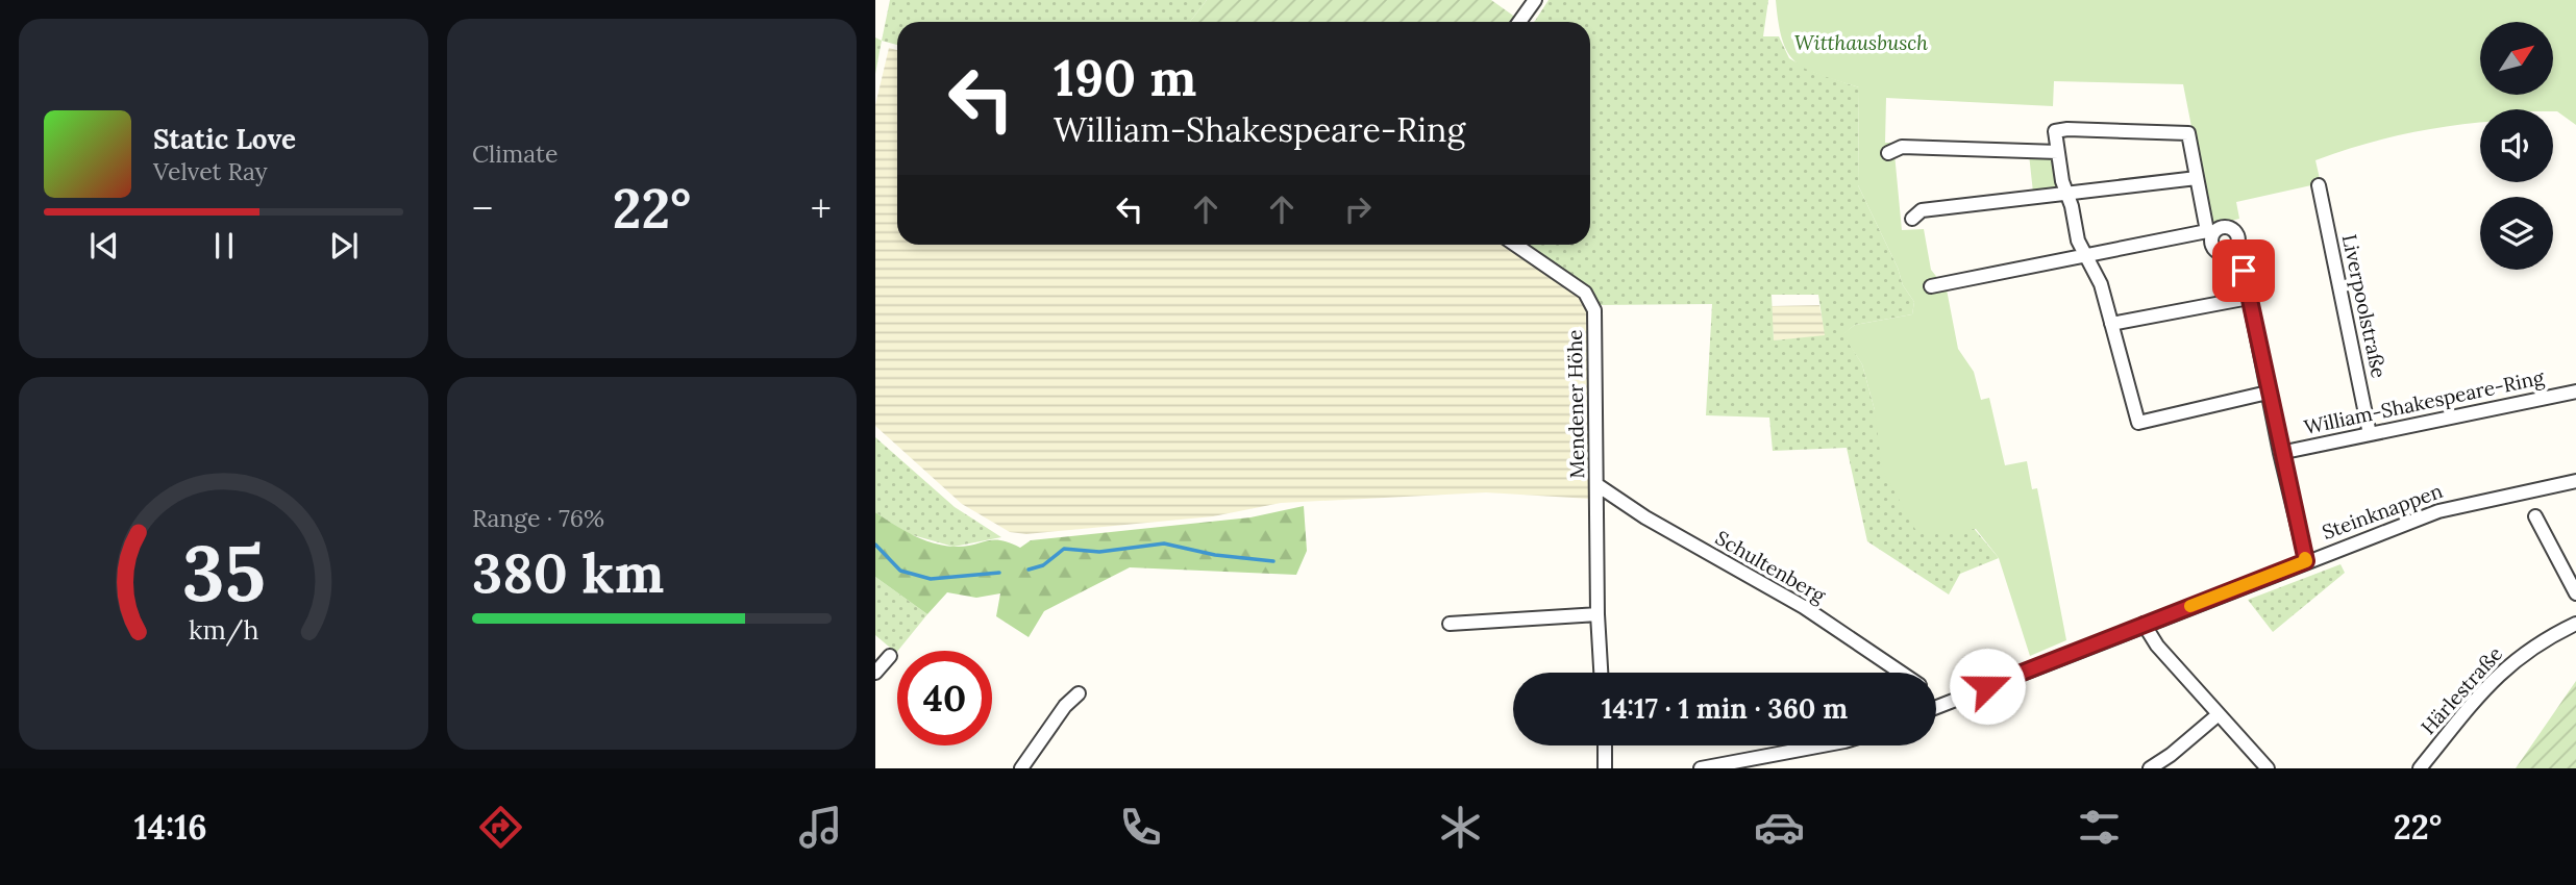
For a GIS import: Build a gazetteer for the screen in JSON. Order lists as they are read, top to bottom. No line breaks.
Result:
{"streets":{"street":["Liverpoolstraße","William-Shakespeare-Ring","Mendener Höhe","Steinknappen","Schultenberg","Härlestraße"]},"crossings":[["Liverpoolstraße","William-Shakespeare-Ring"],["William-Shakespeare-Ring","Steinknappen"],["Mendener Höhe","Schultenberg"]],"parks":["Witthausbusch"],"north":"top right","page":{"tile":["Climate",["Range · 76%","380 km"]],"turn":["190 m","William-Shakespeare-Ring"],"song":["Static Love","Velvet Ray"],"heat":["−","22°","+"],"limit":"40","trip":"14:17 · 1 min · 360 m","tabs":["14:16","22°"],"gauge":["35","km/h"]}}
